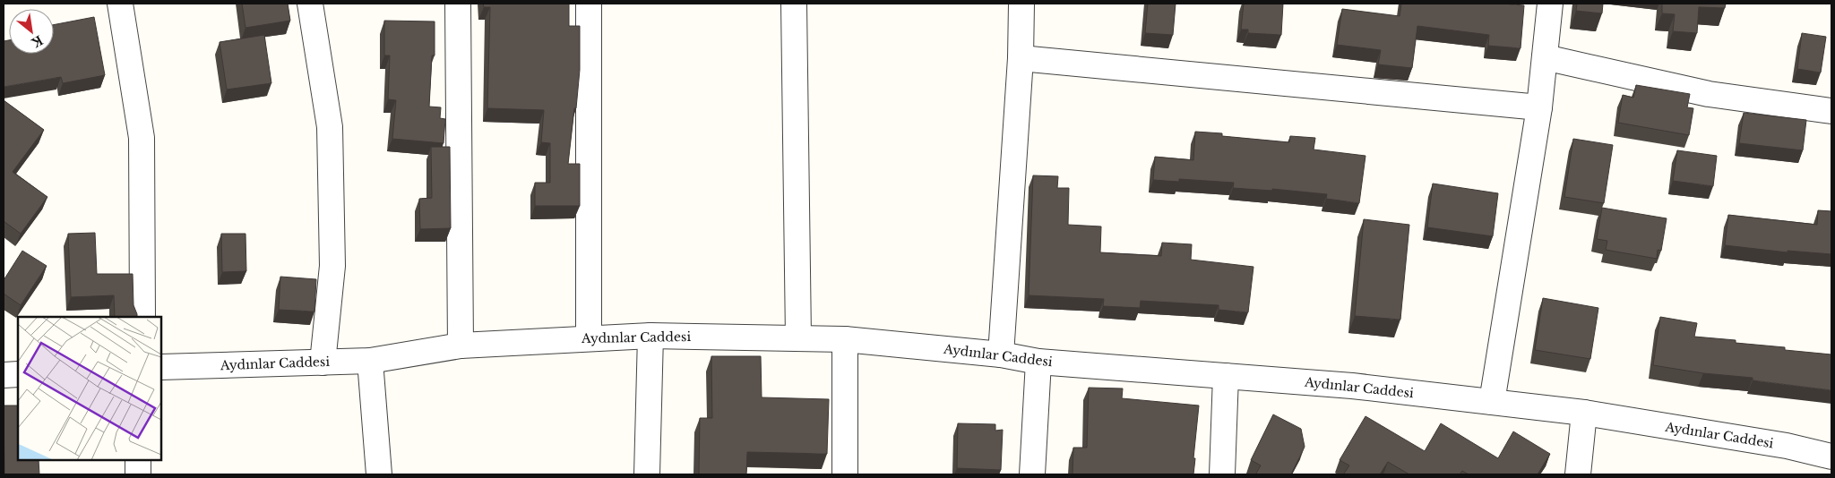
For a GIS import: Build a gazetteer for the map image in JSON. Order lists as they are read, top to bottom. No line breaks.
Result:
{"streets":{"street":["Aydınlar Caddesi"]},"north":"bottom right"}
